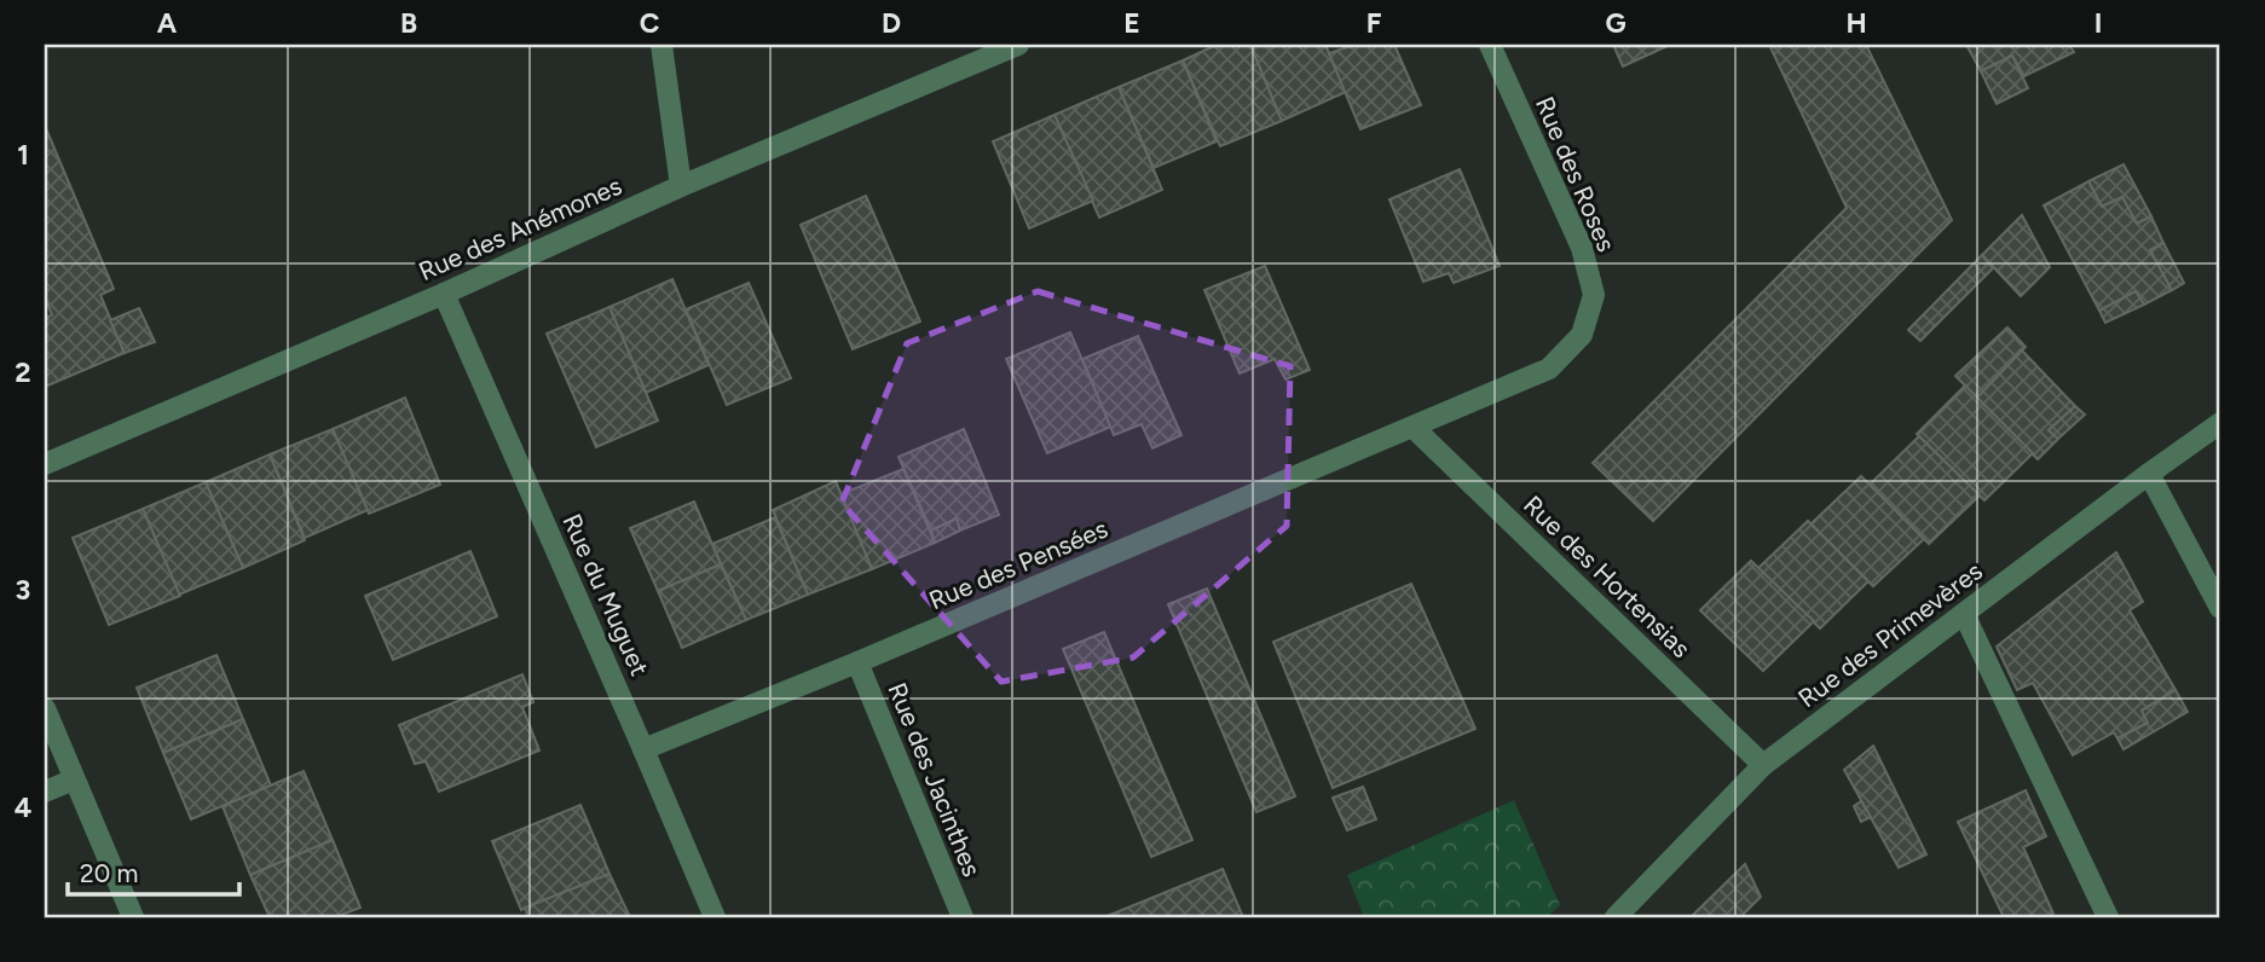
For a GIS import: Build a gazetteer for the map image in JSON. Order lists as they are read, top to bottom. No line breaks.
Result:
{"streets":{"street":["Rue des Roses","Rue des Anémones","Rue des Pensées","Rue des Hortensias","Rue du Muguet","Rue des Primevères","Rue des Jacinthes"]},"crossings":[["Rue des Roses","Rue des Pensées"],["Rue des Roses","Rue des Hortensias"],["Rue des Anémones","Rue du Muguet"],["Rue des Pensées","Rue des Hortensias"],["Rue des Pensées","Rue du Muguet"],["Rue des Pensées","Rue des Jacinthes"],["Rue des Hortensias","Rue des Primevères"]],"scale_bar":"20 m","grid":{"columns":["A","B","C","D","E","F","G","H","I"],"rows":["1","2","3","4"]}}
